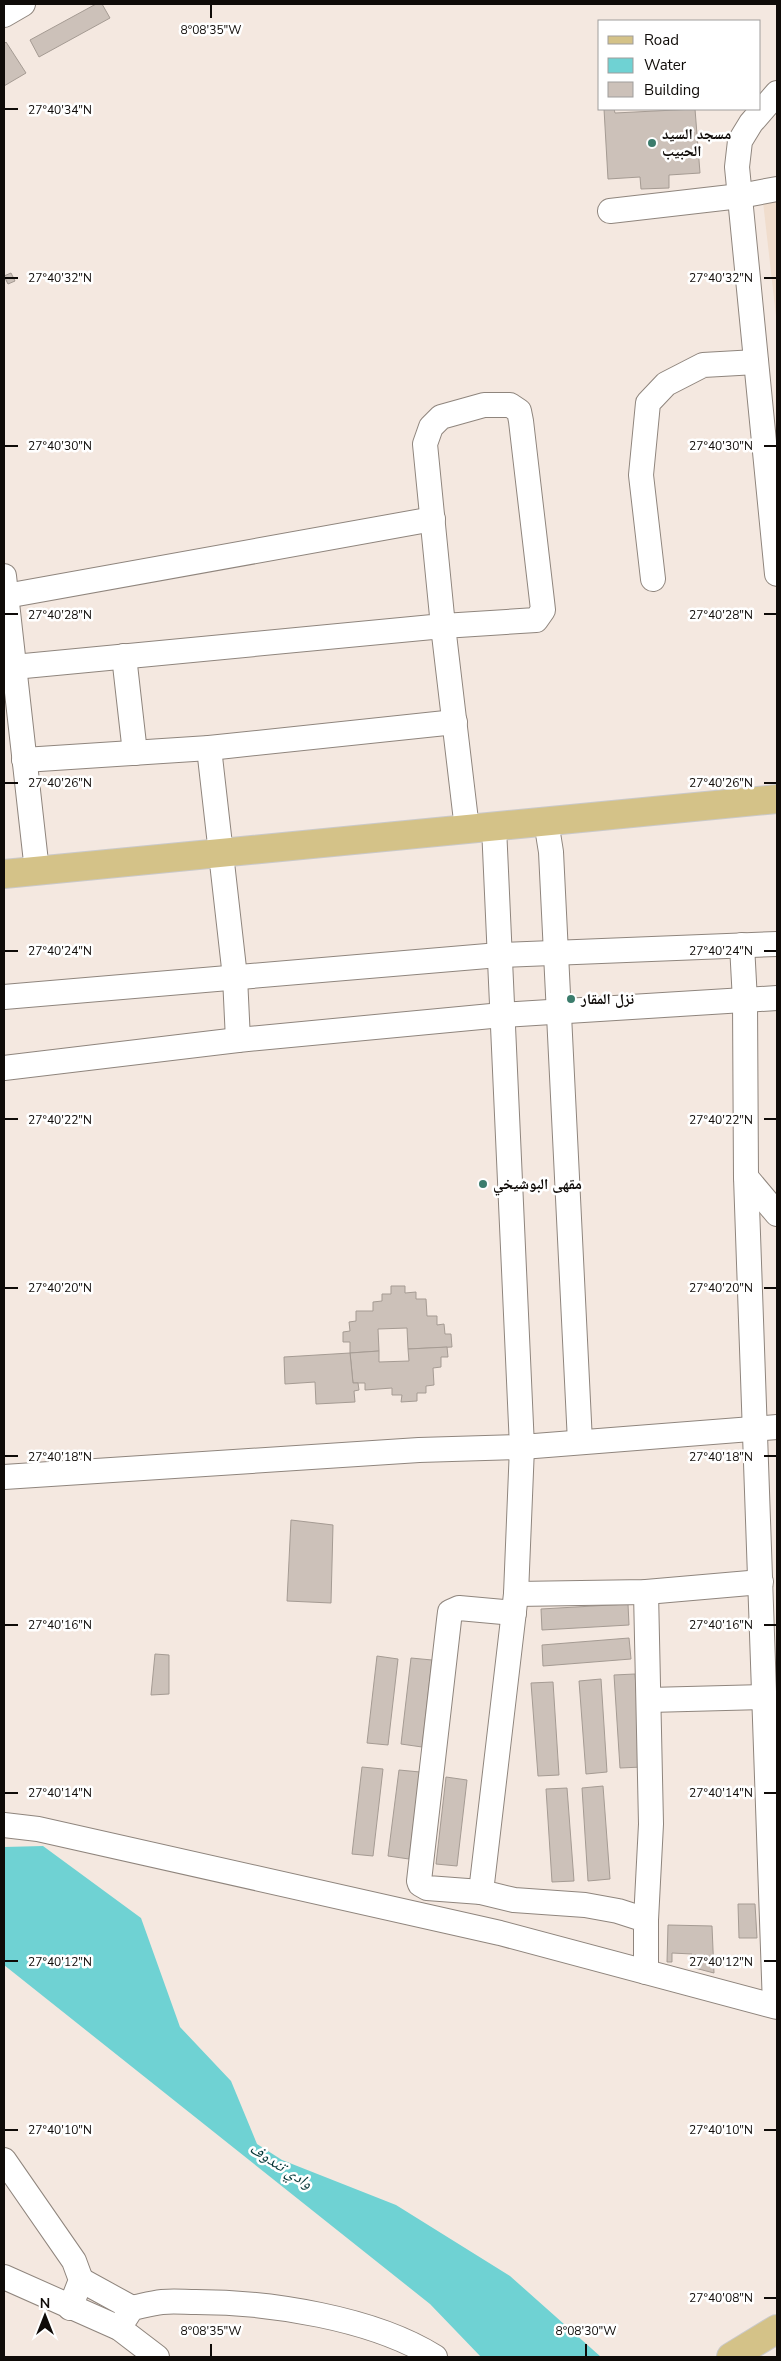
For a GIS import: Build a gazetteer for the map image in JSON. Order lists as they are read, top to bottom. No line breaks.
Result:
{"water":["وادي تندوف"],"places":["مسجد السيد الحبيب","نزل المقار","مقهى البوشيخي"],"legend":["Road","Water","Building"],"north":"top","coordinates":["8°08'35\"W","27°40'34\"N","27°40'32\"N","27°40'30\"N","27°40'28\"N","27°40'26\"N","27°40'24\"N","27°40'22\"N","27°40'20\"N","27°40'18\"N","27°40'16\"N","27°40'14\"N","27°40'12\"N","27°40'10\"N","27°40'08\"N","8°08'30\"W"]}
